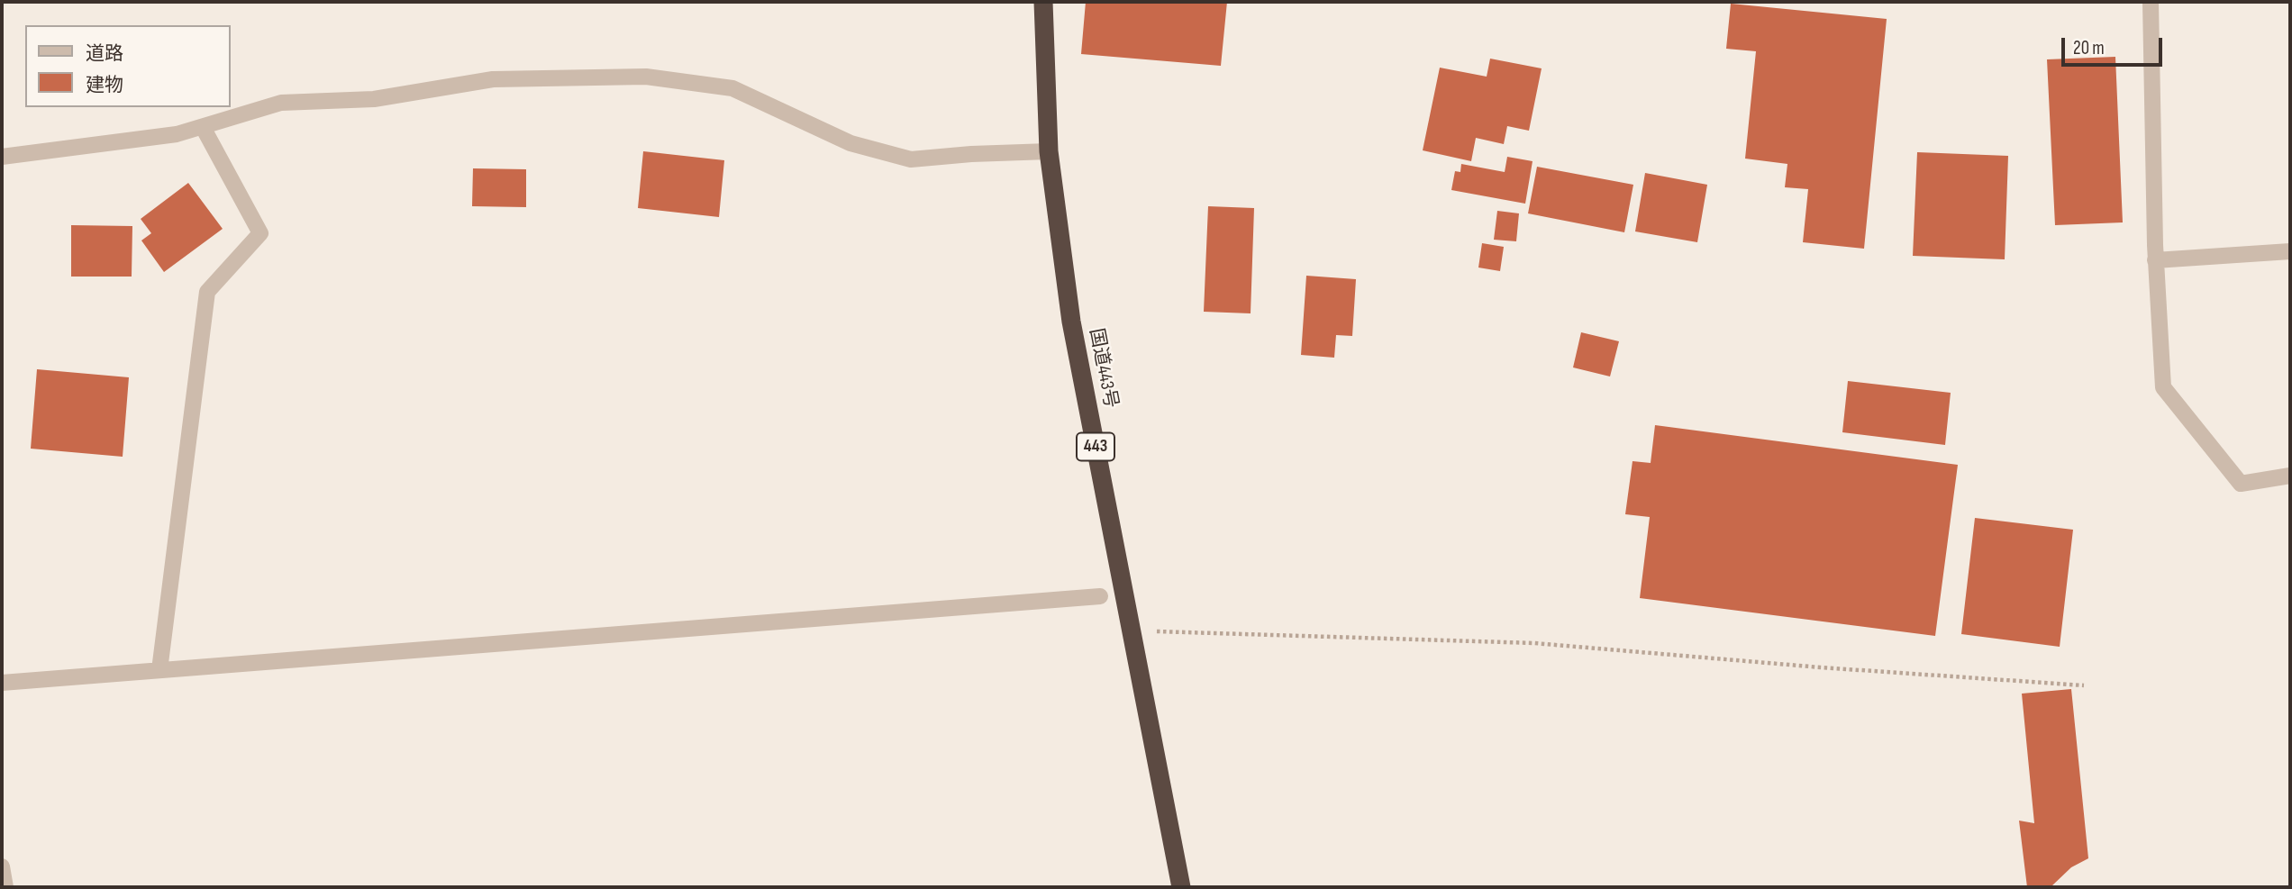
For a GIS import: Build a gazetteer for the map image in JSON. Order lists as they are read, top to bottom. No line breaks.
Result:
{"streets":{"highway":["国道443号","443"]},"legend":["道路","建物"],"scale_bar":"20 m"}
